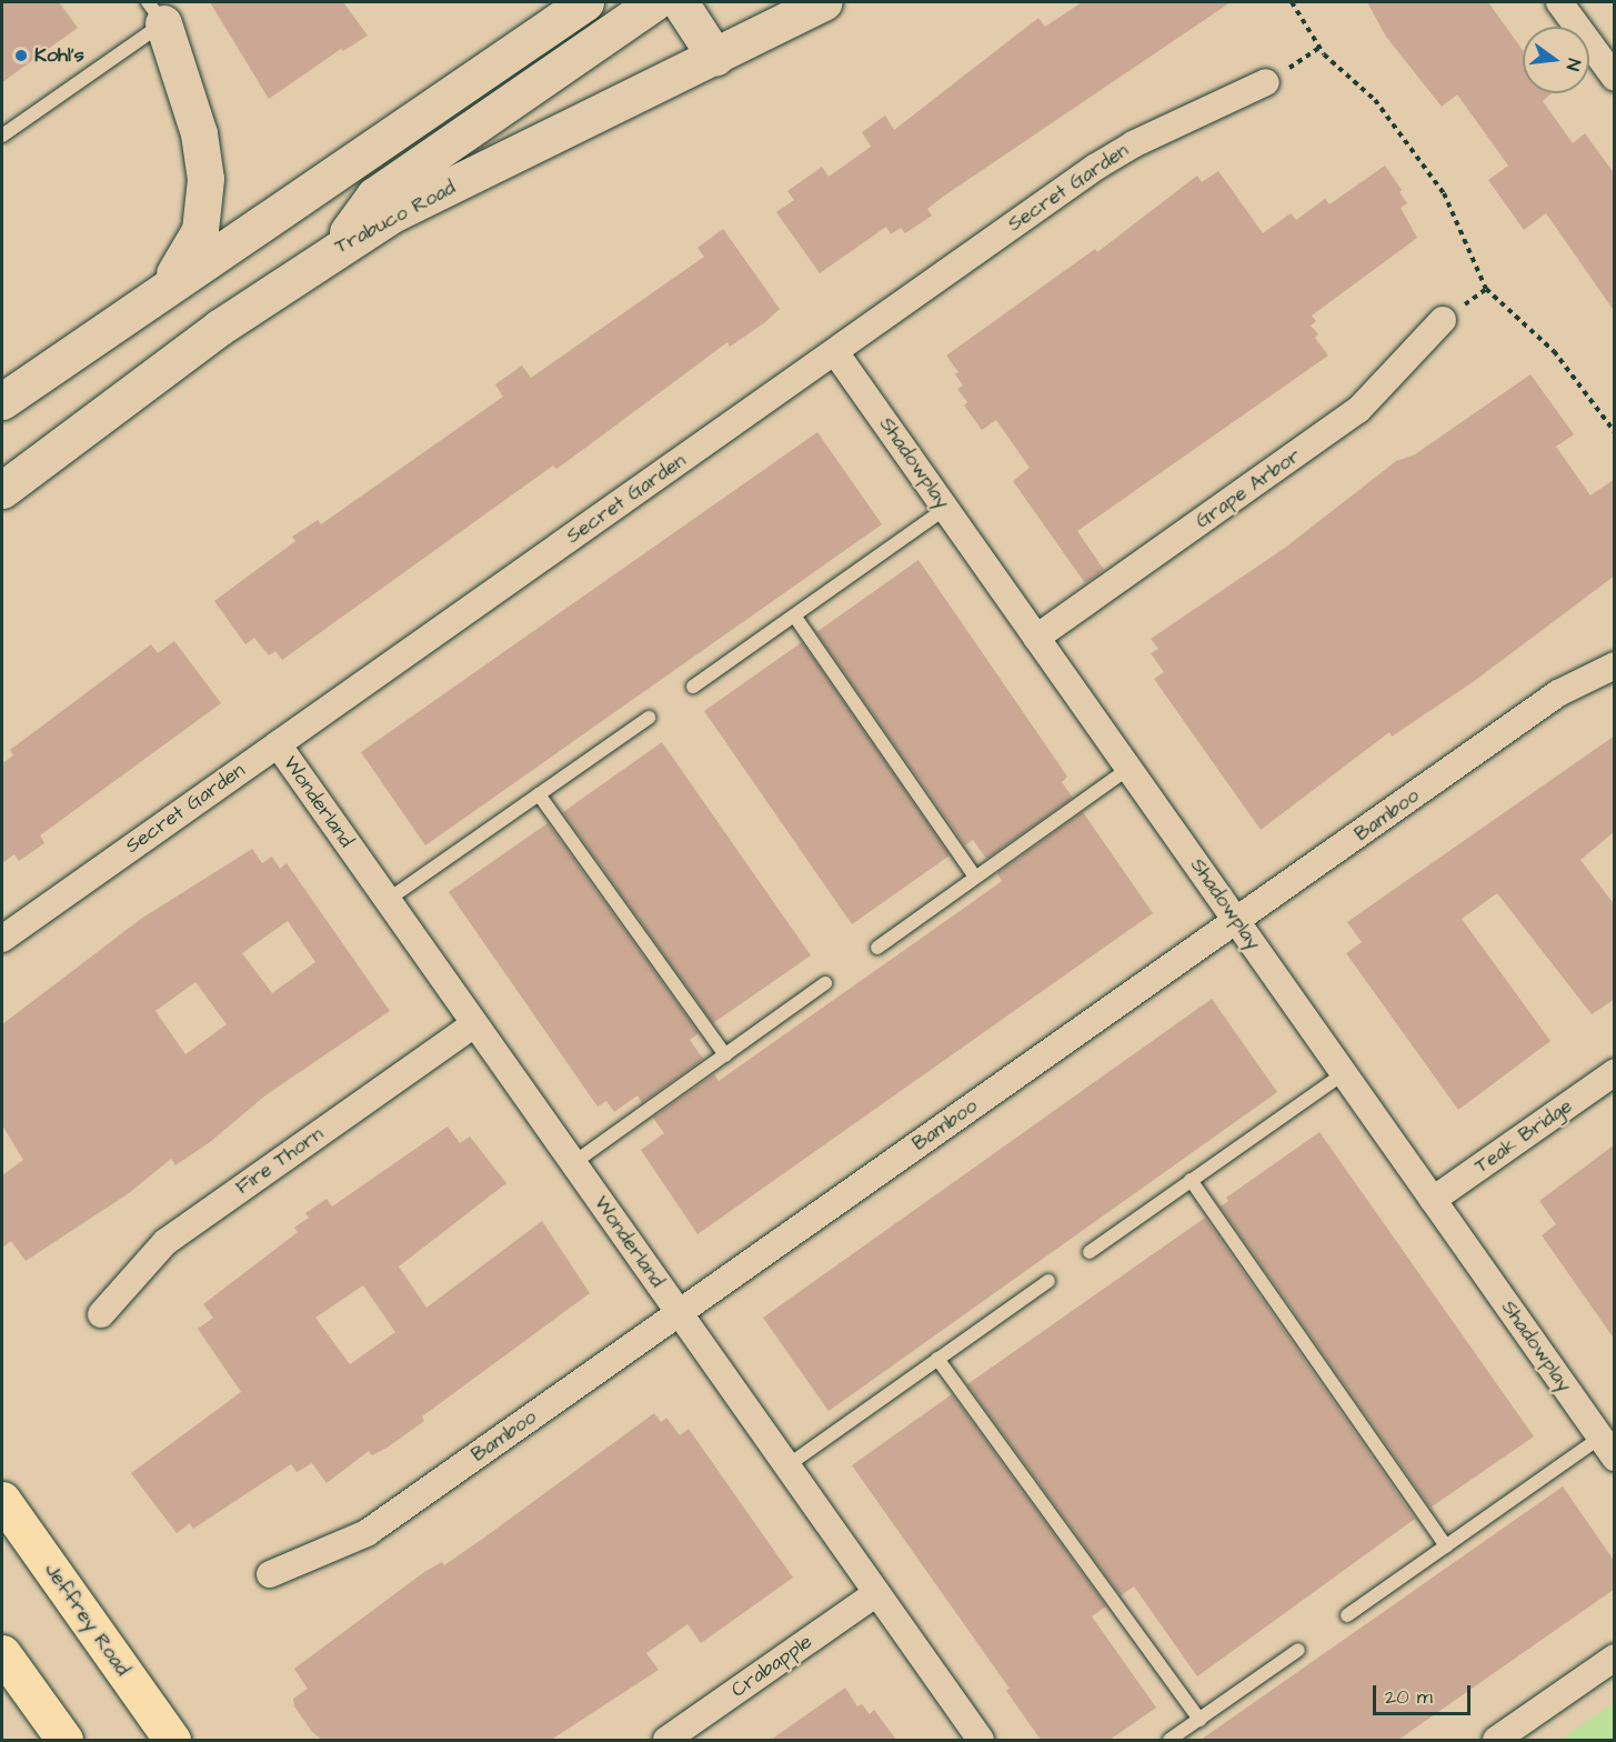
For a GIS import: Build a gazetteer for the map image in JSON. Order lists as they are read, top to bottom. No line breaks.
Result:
{"streets":{"main road":["Trabuco Road","Jeffrey Road"],"street":["Secret Garden","Shadowplay","Grape Arbor","Wonderland","Bamboo","Teak Bridge","Fire Thorn","Crabapple"]},"crossings":[["Secret Garden","Shadowplay"],["Secret Garden","Wonderland"],["Shadowplay","Grape Arbor"],["Shadowplay","Bamboo"],["Shadowplay","Teak Bridge"],["Wonderland","Bamboo"],["Wonderland","Fire Thorn"],["Wonderland","Crabapple"]],"places":["Kohl's"],"scale_bar":"20 m","north":"right"}
